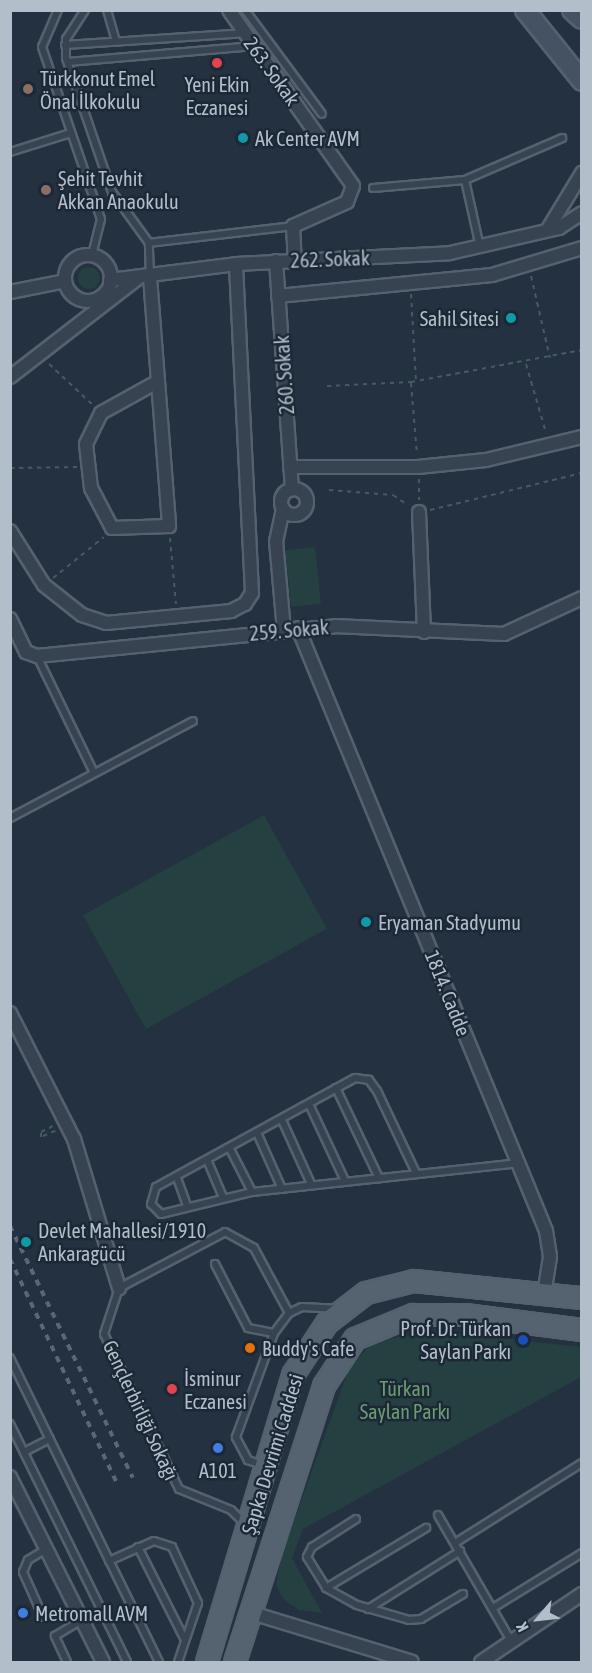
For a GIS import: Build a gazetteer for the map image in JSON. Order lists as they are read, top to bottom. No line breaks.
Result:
{"streets":{"main road":["Şapka Devrimi Caddesi"],"street":["263. Sokak","262. Sokak","260. Sokak","259. Sokak","1814. Cadde"],"lane":["Gençlerbirliği Sokağı"]},"crossings":[["262. Sokak","260. Sokak"],["260. Sokak","259. Sokak"],["259. Sokak","1814. Cadde"],["1814. Cadde","Şapka Devrimi Caddesi"],["Gençlerbirliği Sokağı","Şapka Devrimi Caddesi"]],"parks":["Türkan Saylan Parkı"],"places":["Yeni Ekin Eczanesi","Türkkonut Emel Önal İlkokulu","Ak Center AVM","Şehit Tevhit Akkan Anaokulu","Sahil Sitesi","Eryaman Stadyumu","Devlet Mahallesi/1910 Ankaragücü","Prof. Dr. Türkan Saylan Parkı","Buddy's Cafe","İsminur Eczanesi","A101","Metromall AVM"],"north":"bottom left"}
